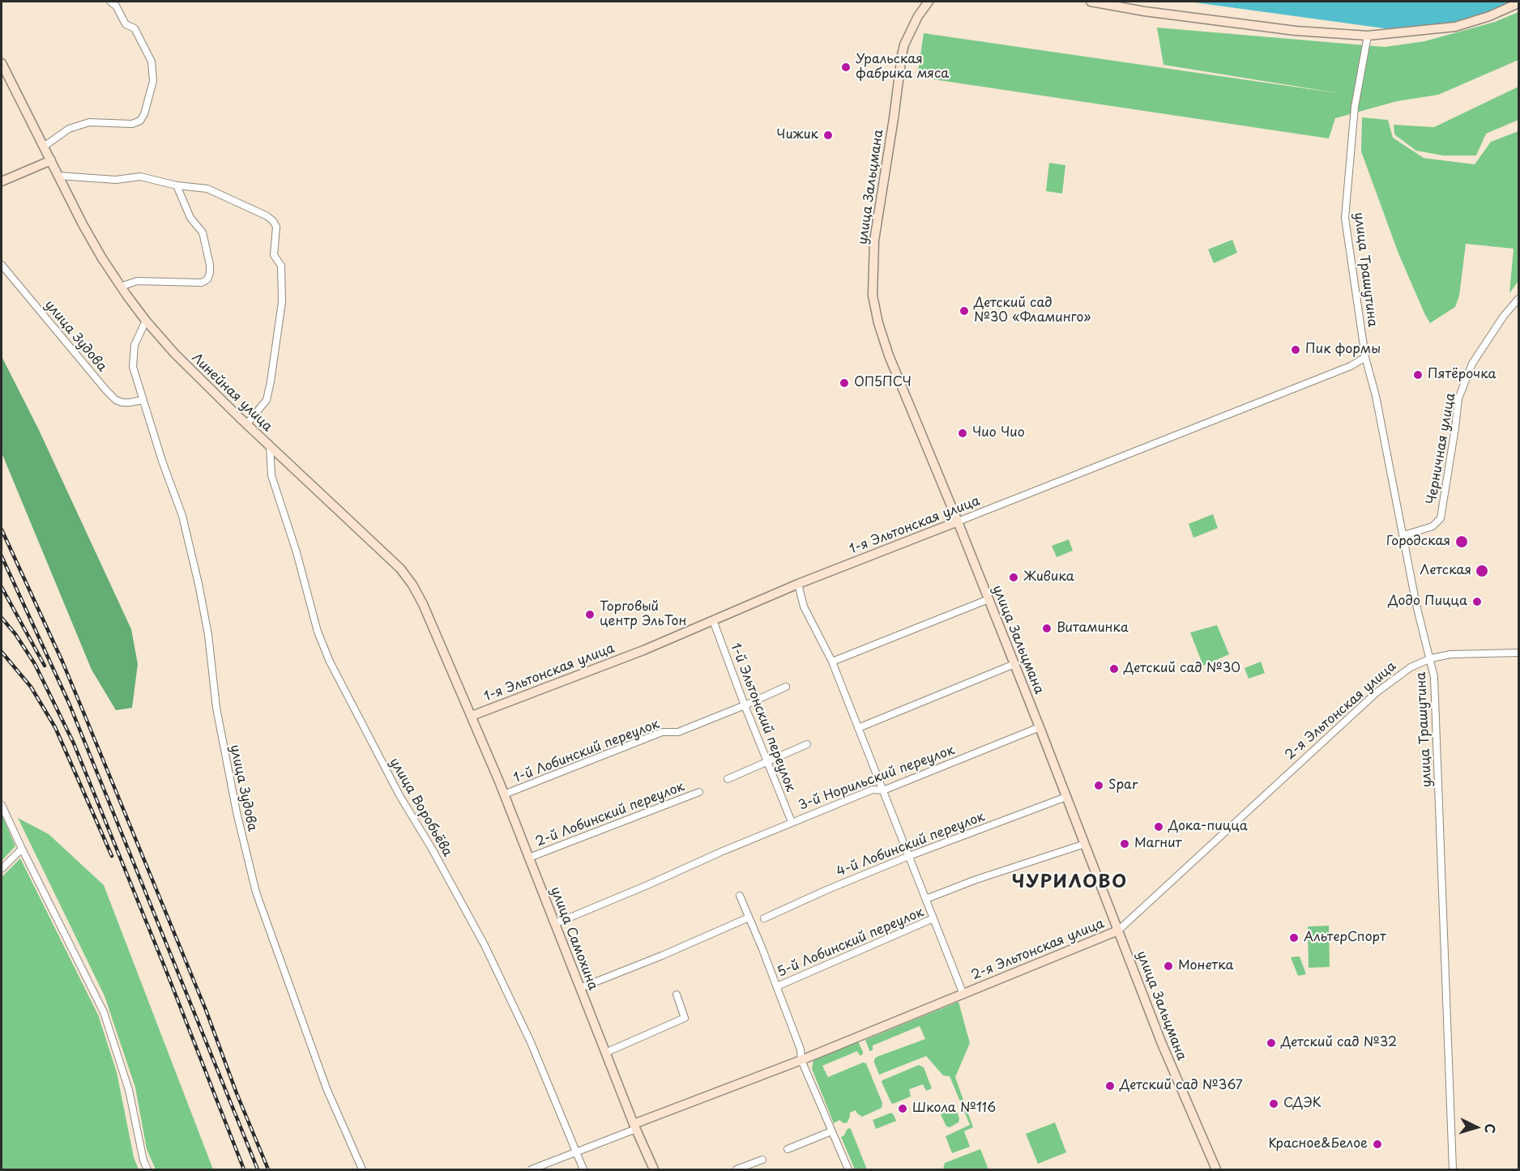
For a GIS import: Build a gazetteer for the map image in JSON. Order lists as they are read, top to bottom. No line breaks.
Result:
{"streets":{"street":["улица Зальцмана","улица Трашутина","улица Зудова","Линейная улица","Черничная улица","1-я Эльтонская улица","2-я Эльтонская улица","1-й Эльтонский переулок","1-й Лобинский переулок","3-й Норильский переулок","улица Воробьёва","2-й Лобинский переулок","4-й Лобинский переулок","улица Самохина","5-й Лобинский переулок"]},"crossings":[["улица Зальцмана","1-я Эльтонская улица"],["улица Зальцмана","2-я Эльтонская улица"],["улица Зальцмана","3-й Норильский переулок"],["улица Зальцмана","4-й Лобинский переулок"],["улица Трашутина","Черничная улица"],["улица Трашутина","1-я Эльтонская улица"],["улица Трашутина","2-я Эльтонская улица"],["улица Зудова","Линейная улица"],["Линейная улица","1-я Эльтонская улица"],["Линейная улица","улица Воробьёва"],["Линейная улица","улица Самохина"],["1-я Эльтонская улица","1-й Эльтонский переулок"],["1-я Эльтонская улица","улица Самохина"],["2-я Эльтонская улица","улица Самохина"],["1-й Эльтонский переулок","1-й Лобинский переулок"],["1-й Эльтонский переулок","3-й Норильский переулок"],["1-й Лобинский переулок","улица Самохина"],["3-й Норильский переулок","улица Самохина"],["2-й Лобинский переулок","улица Самохина"]],"districts":["ЧУРИЛОВО"],"places":["Уральская фабрика мяса","Чижик","Детский сад №30 «Фламинго»","Пик формы","Пятёрочка","ОП5ПСЧ","Чио Чио","Городская","Летская","Живика","Додо Пицца","Торговый центр ЭльТон","Витаминка","Детский сад №30","Spar","Дока-пицца","Магнит","АльтерСпорт","Монетка","Детский сад №32","Детский сад №367","СДЭК","Школа №116","Красное&Белое"],"north":"right"}
